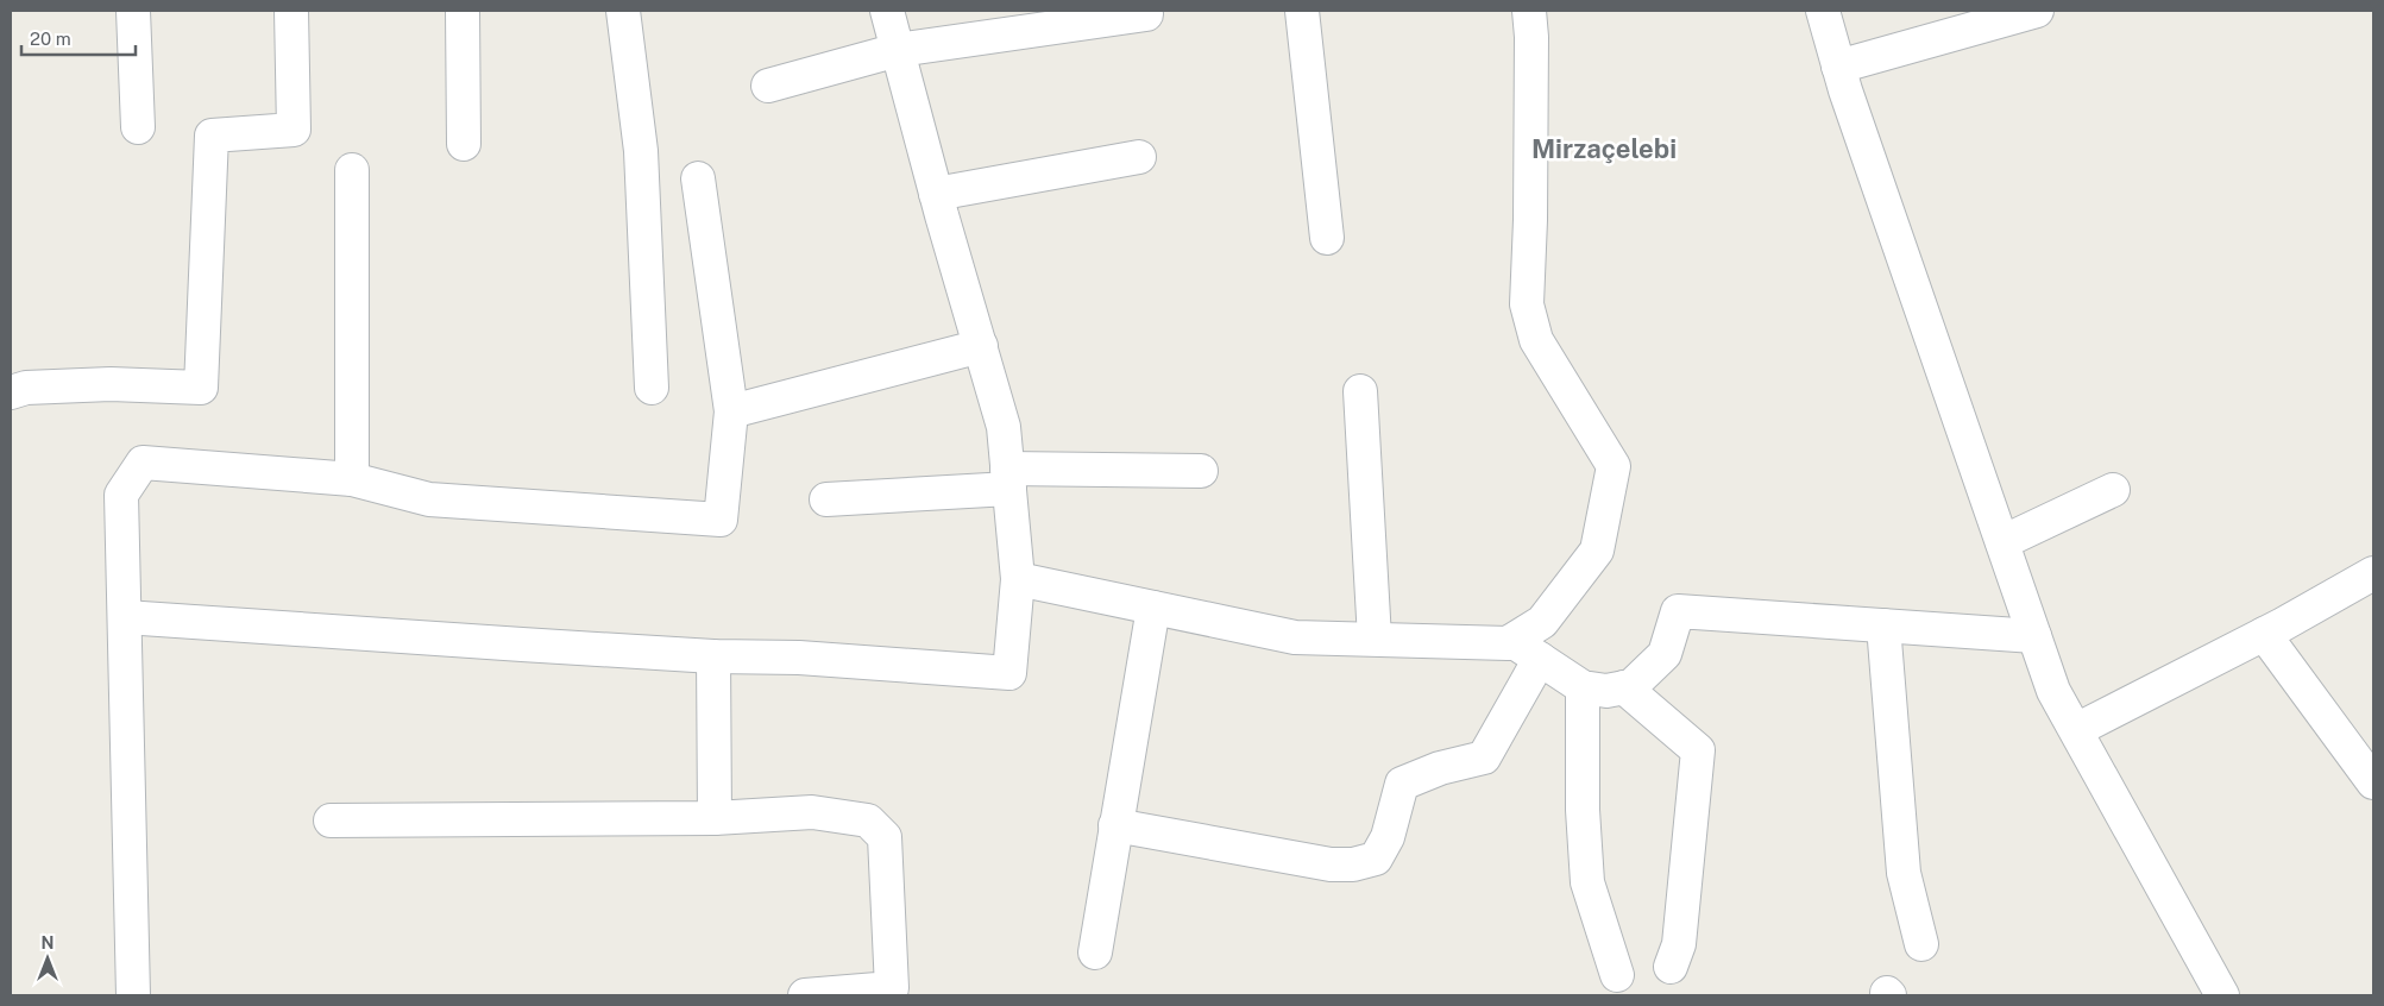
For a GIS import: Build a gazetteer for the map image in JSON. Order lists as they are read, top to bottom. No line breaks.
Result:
{"districts":["Mirzaçelebi"],"scale_bar":"20 m","north":"top"}
